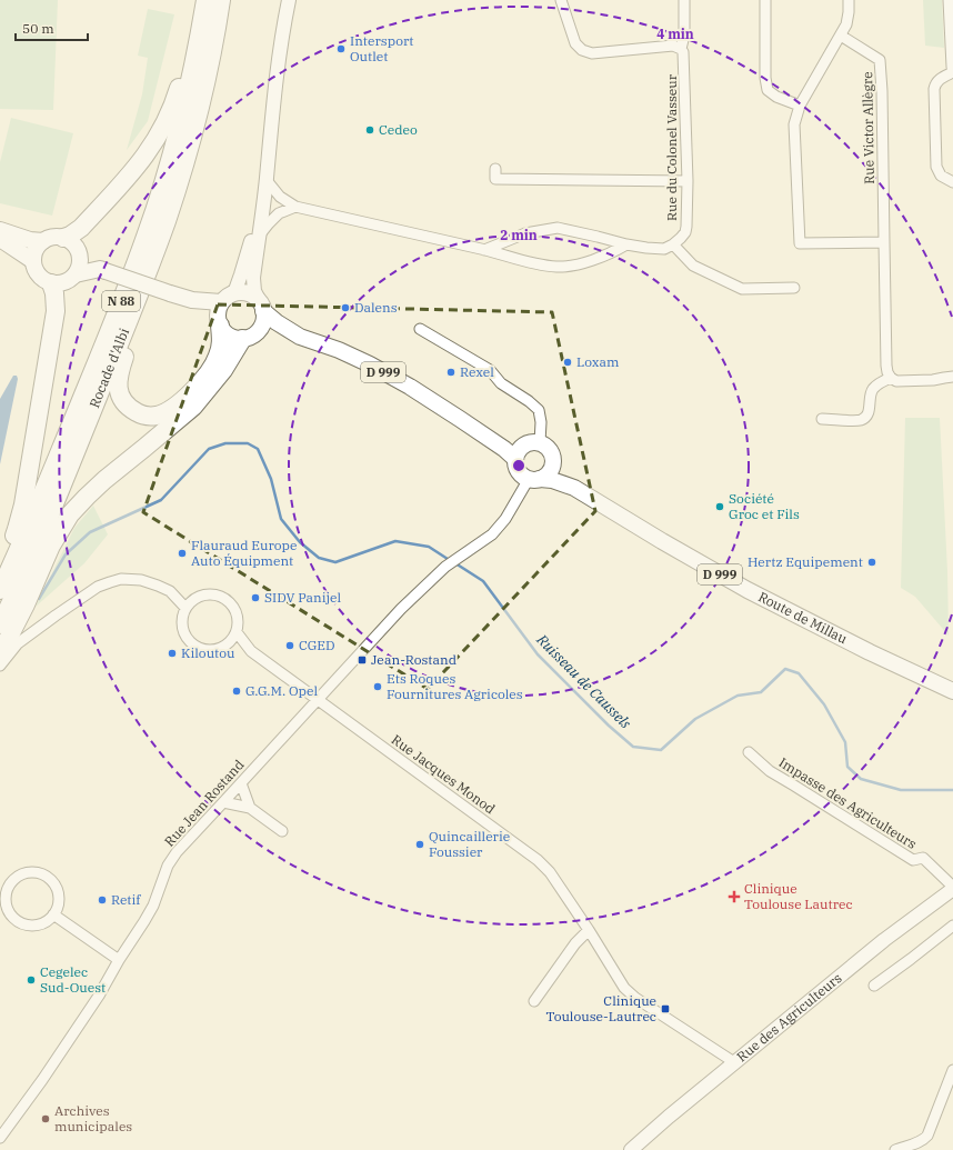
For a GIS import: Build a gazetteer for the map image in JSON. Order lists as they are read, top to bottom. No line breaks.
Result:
{"streets":{"highway":["N 88","Rocade d'Albi"],"main road":["D 999","Route de Millau","Rue des Agriculteurs"],"street":["Rue Victor Allègre","Rue du Colonel Vasseur","Rue Jacques Monod","Rue Jean Rostand","Impasse des Agriculteurs"]},"crossings":[["D 999","Route de Millau"],["D 999","Rue Jean Rostand"],["Route de Millau","Rue Jean Rostand"],["Rue Jacques Monod","Rue Jean Rostand"],["Rue Jacques Monod","Rue des Agriculteurs"],["Impasse des Agriculteurs","Rue des Agriculteurs"]],"water":["Ruisseau de Caussels"],"places":{"other":["Intersport Outlet","Cedeo","Dalens","Loxam","Rexel","Société Groc et Fils","Flauraud Europe Auto Équipment","Hertz Equipement","SIDV Panijel","CGED","Kiloutou","Ets Roques Fournitures Agricoles","G.G.M. Opel","Quincaillerie Foussier","Retif","Cegelec Sud-Ouest","Archives municipales"],"transit":["Jean-Rostand","Clinique Toulouse-Lautrec"],"health":["Clinique Toulouse Lautrec"]},"scale_bar":"50 m","rings":["4 min","2 min"]}
